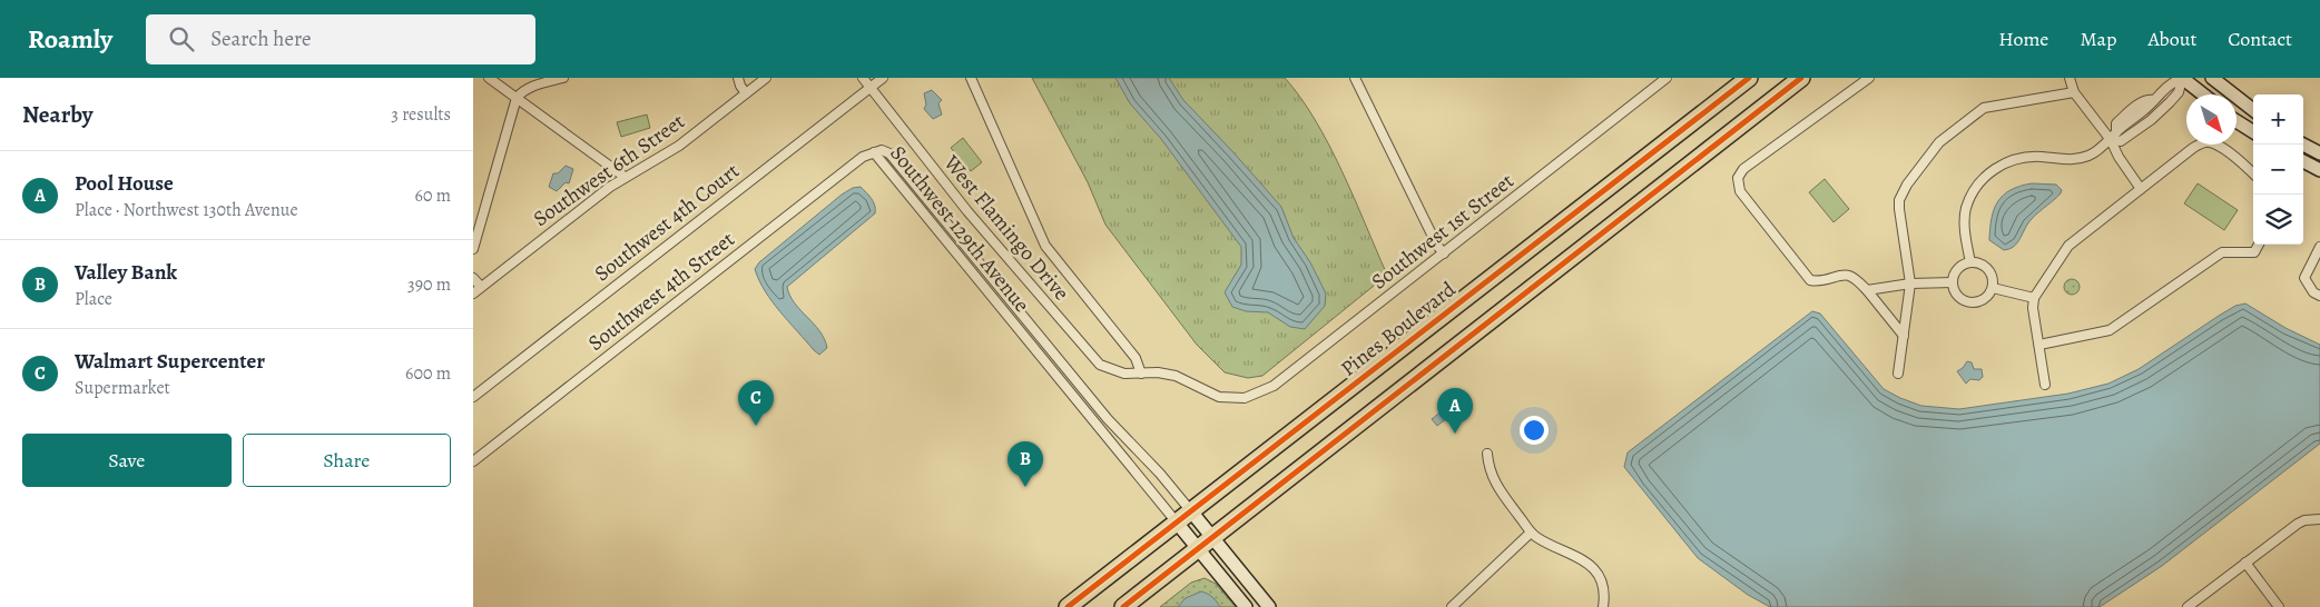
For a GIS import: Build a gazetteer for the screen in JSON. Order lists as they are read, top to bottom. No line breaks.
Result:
{"streets":{"highway":["Pines Boulevard"],"street":["Southwest 6th Street","Southwest 4th Court","West Flamingo Drive","Southwest 129th Avenue","Southwest 1st Street","Southwest 4th Street"]},"crossings":[["Southwest 4th Court","West Flamingo Drive"],["West Flamingo Drive","Southwest 1st Street"],["Southwest 129th Avenue","Southwest 4th Street"],["Southwest 129th Avenue","Pines Boulevard"]],"north":"bottom right","page":{"header":"Roamly","search":"Search here","nav":["Home","Map","About","Contact"],"heading":["Nearby","3 results"],"map_buttons":["+","−"],"list":[{"mark":"A","name":"Pool House","note":"Place · Northwest 130th Avenue","value":"60 m"},{"mark":"B","name":"Valley Bank","note":"Place","value":"390 m"},{"mark":"C","name":"Walmart Supercenter","note":"Supermarket","value":"600 m"}],"pins":["C","A","B"],"buttons":["Save","Share"]}}
